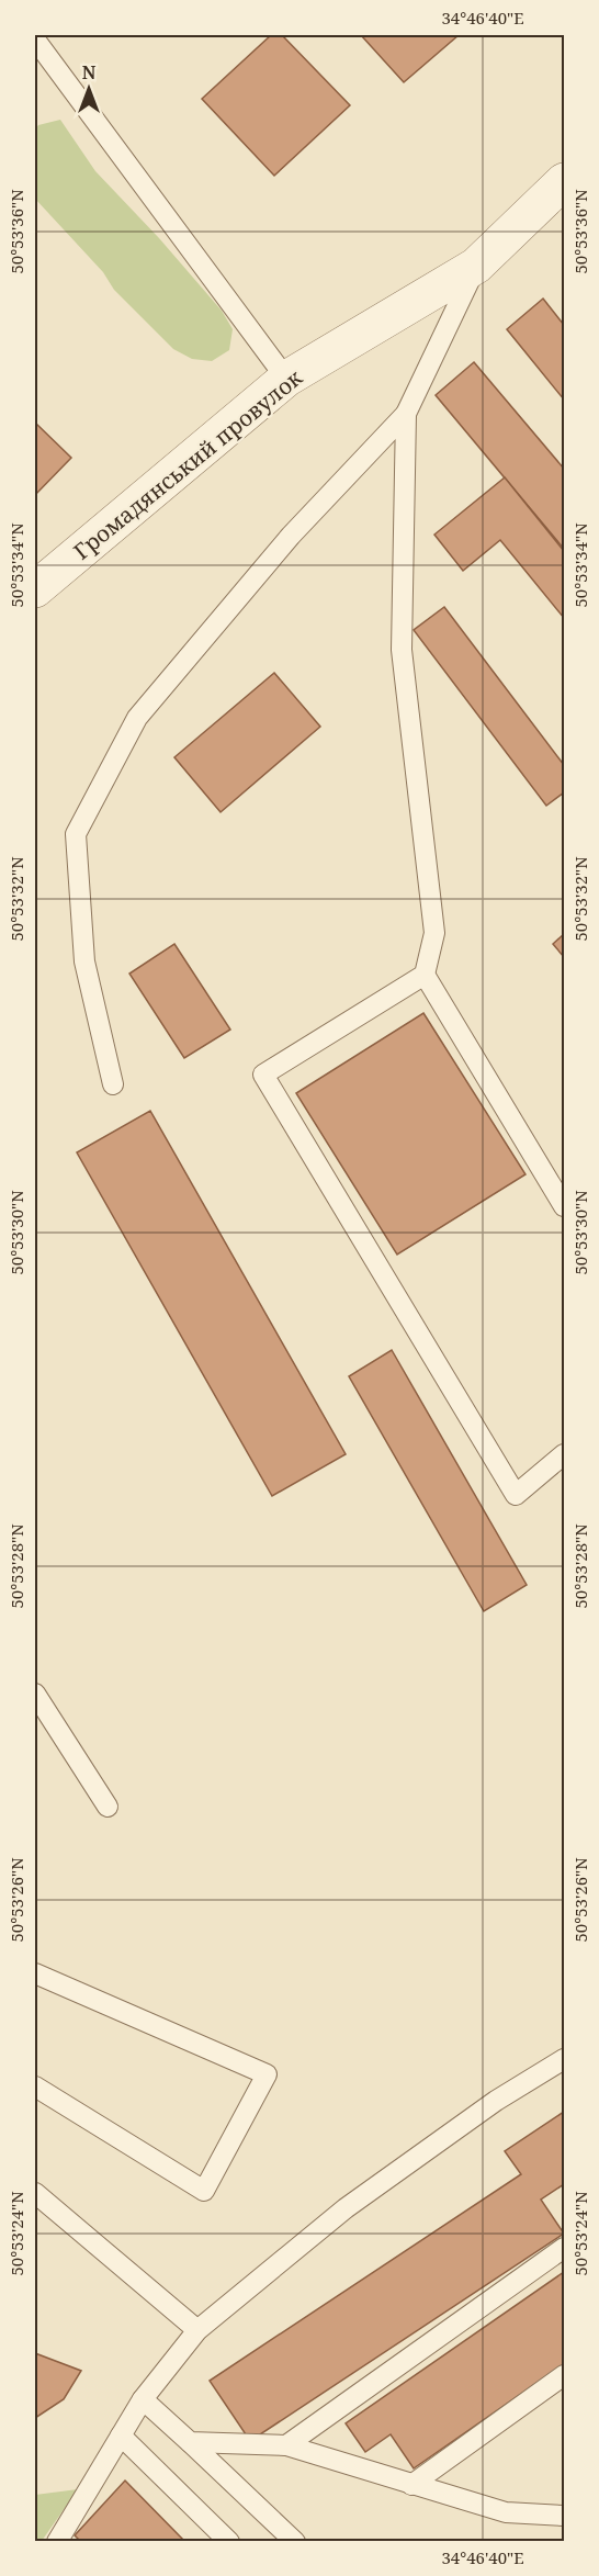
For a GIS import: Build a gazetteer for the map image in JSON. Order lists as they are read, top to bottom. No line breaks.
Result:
{"streets":{"street":["Громадянський провулок"]},"north":"top","coordinates":["34°46'40\"E","50°53'36\"N","50°53'34\"N","50°53'32\"N","50°53'30\"N","50°53'28\"N","50°53'26\"N","50°53'24\"N"]}
